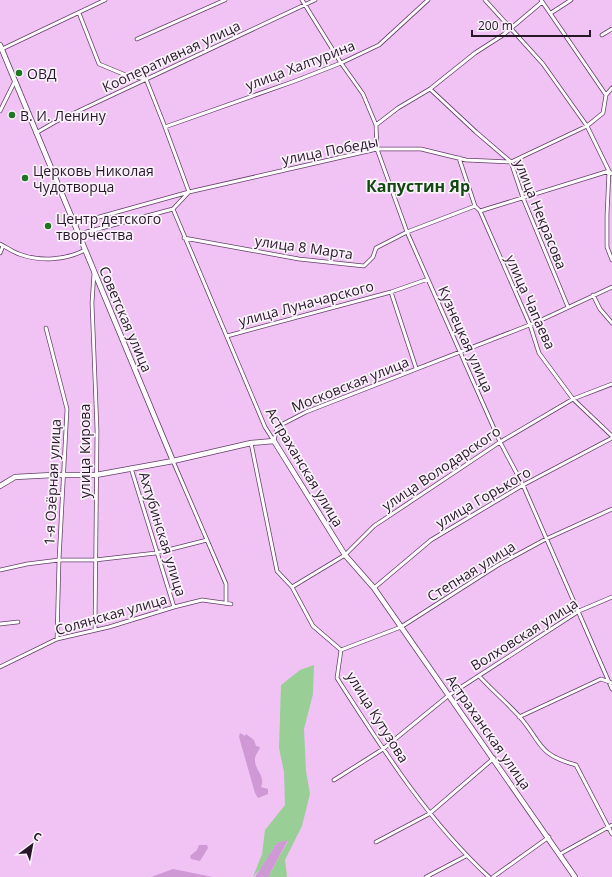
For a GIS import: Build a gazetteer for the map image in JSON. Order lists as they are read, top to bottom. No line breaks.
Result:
{"streets":{"street":["Кооперативная улица","улица Халтурина","улица Победы","улица Некрасова","улица 8 Марта","улица Чапаева","улица Луначарского","Советская улица","Кузнецкая улица","Московская улица","улица Кирова","Астраханская улица","улица Володарского","1-я Озёрная улица","улица Горького","Ахтубинская улица","Степная улица","Солянская улица","Волховская улица","улица Кутузова"]},"crossings":[["Кооперативная улица","Советская улица"],["Кооперативная улица","Кузнецкая улица"],["улица Халтурина","Кузнецкая улица"],["улица Победы","улица Некрасова"],["улица Победы","улица Чапаева"],["улица Победы","Советская улица"],["улица Победы","Кузнецкая улица"],["улица Некрасова","Московская улица"],["улица 8 Марта","улица Чапаева"],["улица 8 Марта","Кузнецкая улица"],["улица 8 Марта","Астраханская улица"],["улица Чапаева","Московская улица"],["улица Чапаева","улица Володарского"],["улица Чапаева","улица Горького"],["улица Луначарского","Кузнецкая улица"],["улица Луначарского","Московская улица"],["улица Луначарского","Астраханская улица"],["Советская улица","улица Кирова"],["Советская улица","Солянская улица"],["Кузнецкая улица","Московская улица"],["Кузнецкая улица","улица Володарского"],["Кузнецкая улица","улица Горького"],["Кузнецкая улица","Степная улица"],["Кузнецкая улица","Волховская улица"],["Московская улица","Астраханская улица"],["улица Кирова","Солянская улица"],["Астраханская улица","улица Володарского"],["Астраханская улица","улица Горького"],["Астраханская улица","Степная улица"],["Астраханская улица","Волховская улица"],["1-я Озёрная улица","Солянская улица"],["Ахтубинская улица","Солянская улица"],["Степная улица","улица Кутузова"],["Волховская улица","улица Кутузова"]],"districts":["Капустин Яр"],"places":["ОВД","В. И. Ленину","Церковь Николая Чудотворца","Центр детского творчества"],"scale_bar":"200 m","north":"top right"}
